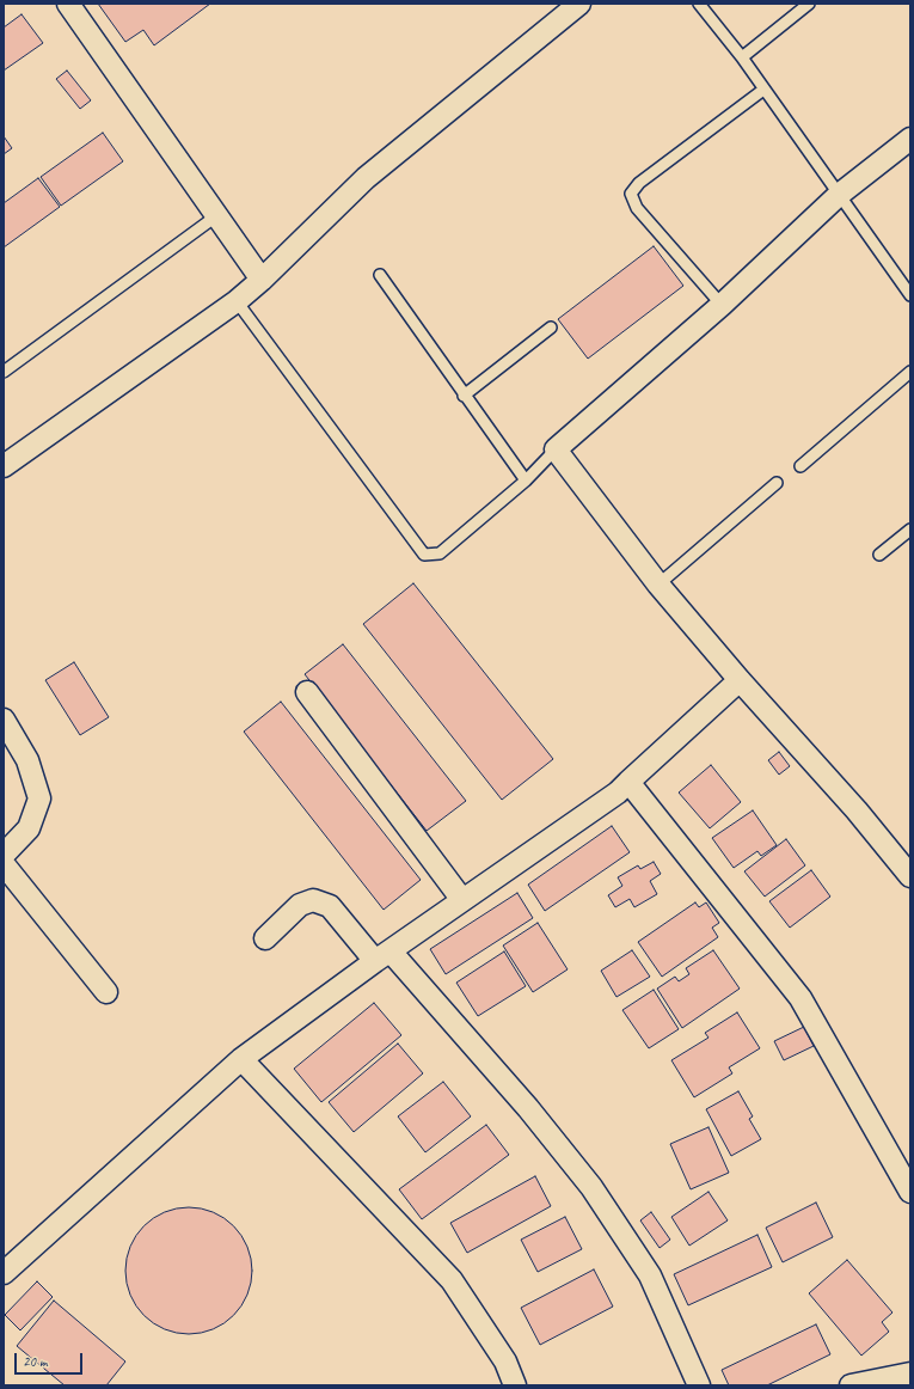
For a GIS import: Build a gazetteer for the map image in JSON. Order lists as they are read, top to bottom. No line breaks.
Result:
{"scale_bar":"20 m"}
